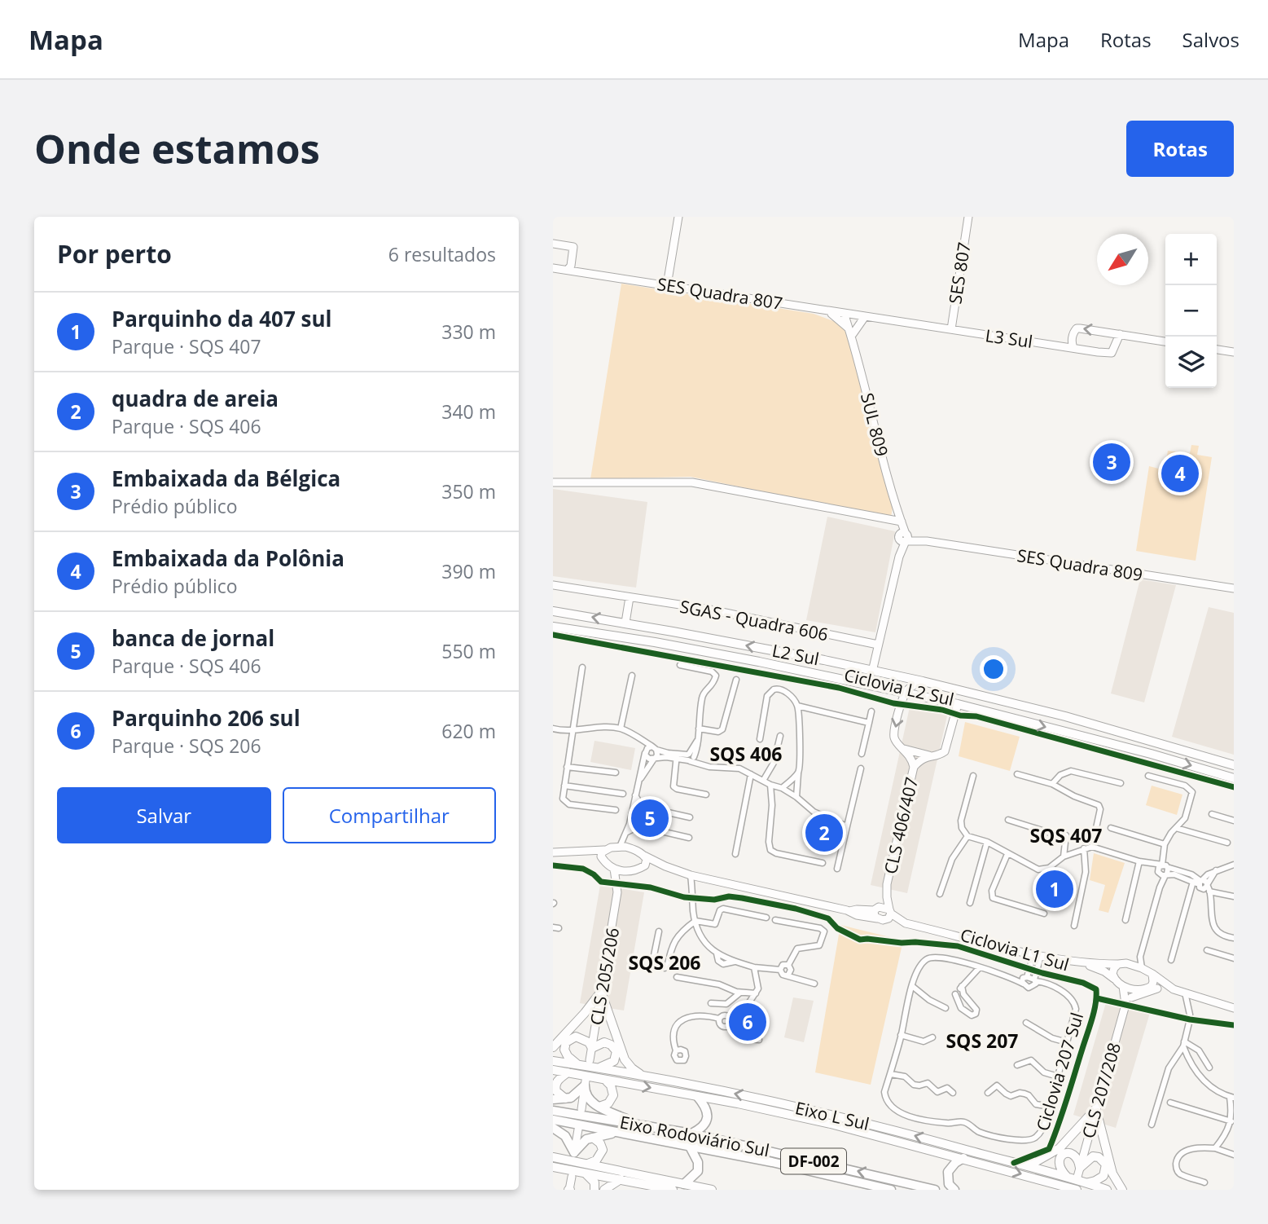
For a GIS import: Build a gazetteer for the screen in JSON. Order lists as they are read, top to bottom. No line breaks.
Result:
{"streets":{"highway":["Eixo Rodoviário Sul","DF-002"],"main road":["L2 Sul","Eixo L Sul"],"street":["SES 807","SES Quadra 807","L3 Sul","SUL 809","SES Quadra 809","SGAS - Quadra 606","CLS 406/407","CLS 205/206","CLS 207/208"],"cycle path":["Ciclovia L2 Sul","Ciclovia L1 Sul"]},"crossings":[["SES 807","SES Quadra 807"],["SES 807","L3 Sul"],["SES Quadra 807","L3 Sul"],["SES Quadra 807","SUL 809"],["SUL 809","SES Quadra 809"],["SUL 809","SGAS - Quadra 606"],["SUL 809","L2 Sul"]],"districts":["SQS 406","SQS 407","SQS 206","SQS 207"],"north":"bottom left","page":{"header":"Mapa","nav":["Mapa","Rotas","Salvos"],"buttons":["Rotas",["Salvar","Compartilhar"]],"title":"Onde estamos","heading":["Por perto","6 resultados"],"map_buttons":["+","−"],"list":[{"mark":"1","name":"Parquinho da 407 sul","note":"Parque · SQS 407","value":"330 m"},{"mark":"2","name":"quadra de areia","note":"Parque · SQS 406","value":"340 m"},{"mark":"3","name":"Embaixada da Bélgica","note":"Prédio público","value":"350 m"},{"mark":"4","name":"Embaixada da Polônia","note":"Prédio público","value":"390 m"},{"mark":"5","name":"banca de jornal","note":"Parque · SQS 406","value":"550 m"},{"mark":"6","name":"Parquinho 206 sul","note":"Parque · SQS 206","value":"620 m"}],"pins":["3","4","5","2","1","6"]}}
